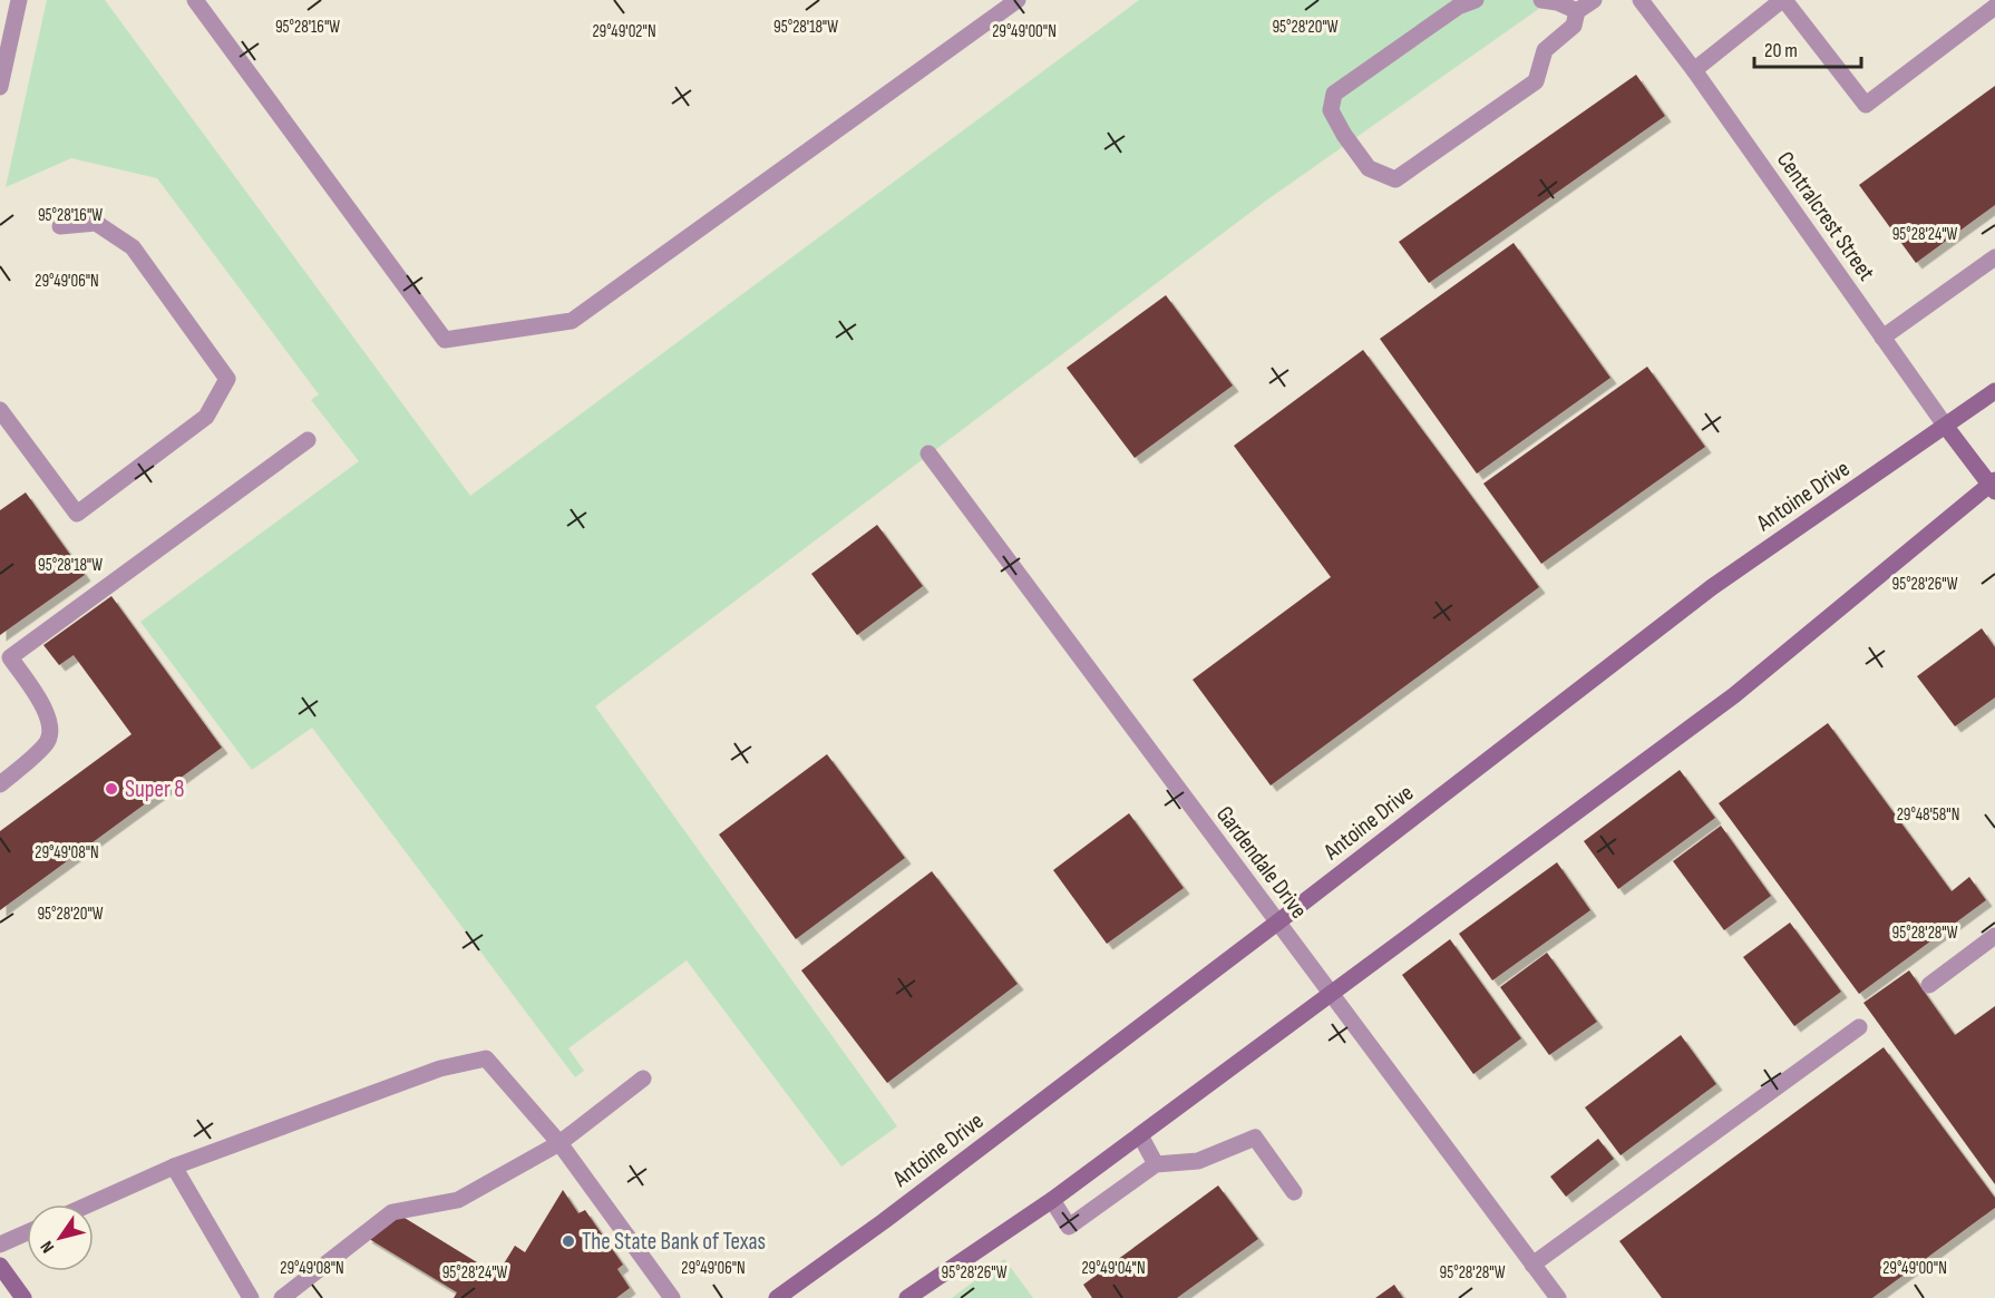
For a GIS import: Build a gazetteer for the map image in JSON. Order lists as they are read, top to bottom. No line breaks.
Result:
{"streets":{"main road":["Centralcrest Street","Antoine Drive"],"street":["Gardendale Drive"]},"crossings":[["Centralcrest Street","Antoine Drive"],["Antoine Drive","Gardendale Drive"]],"places":["Super 8","The State Bank of Texas"],"scale_bar":"20 m","north":"bottom left","coordinates":["95°28'16\"W","95°28'18\"W","95°28'20\"W","29°49'02\"N","29°49'00\"N","95°28'24\"W","29°49'06\"N","95°28'26\"W","29°48'58\"N","29°49'08\"N","95°28'28\"W","29°49'04\"N"]}
